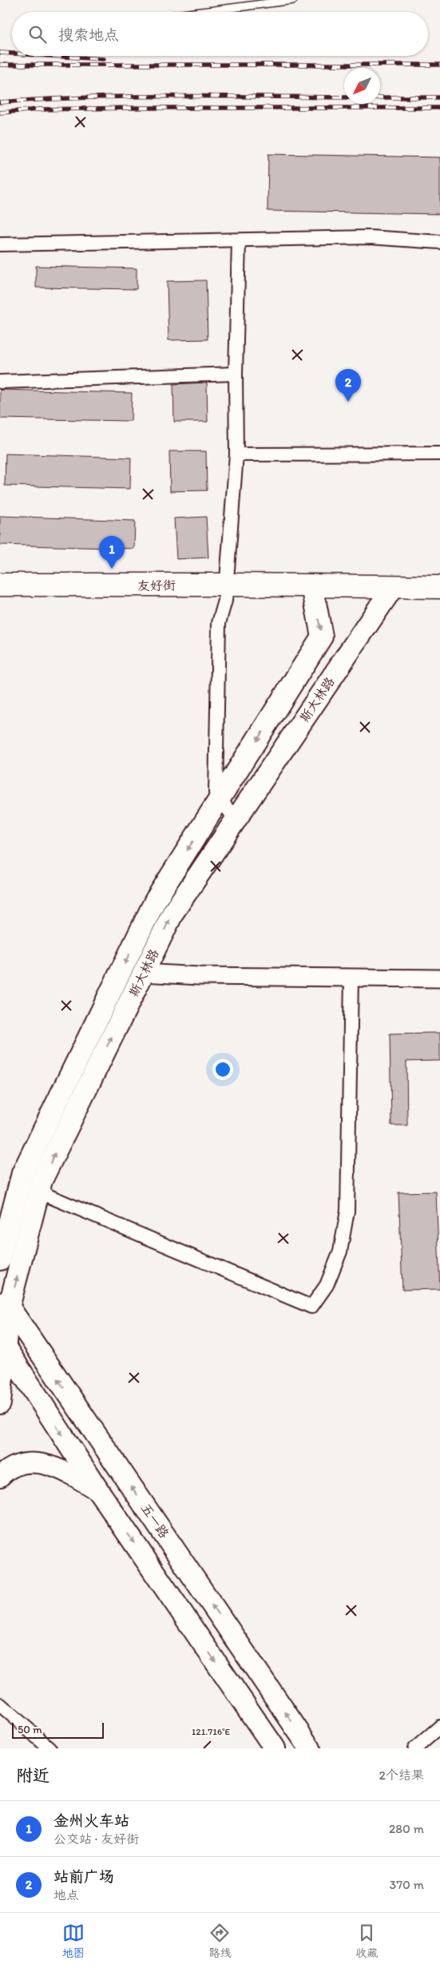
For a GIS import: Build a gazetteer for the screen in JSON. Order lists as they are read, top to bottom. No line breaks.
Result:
{"streets":{"highway":["友好街"],"main road":["斯大林路","五一路"]},"crossings":[["友好街","斯大林路"],["斯大林路","五一路"]],"scale_bar":"50 m","north":"bottom left","page":{"search":"搜索地点","pins":["2","1"],"scale":"50 m","heading":["附近","2个结果"],"list":[{"mark":"1","name":"金州火车站","note":"公交站 · 友好街","value":"280 m"},{"mark":"2","name":"站前广场","note":"地点","value":"370 m"}],"nav":["地图","路线","收藏"]},"coordinates":["121.716°E"]}
